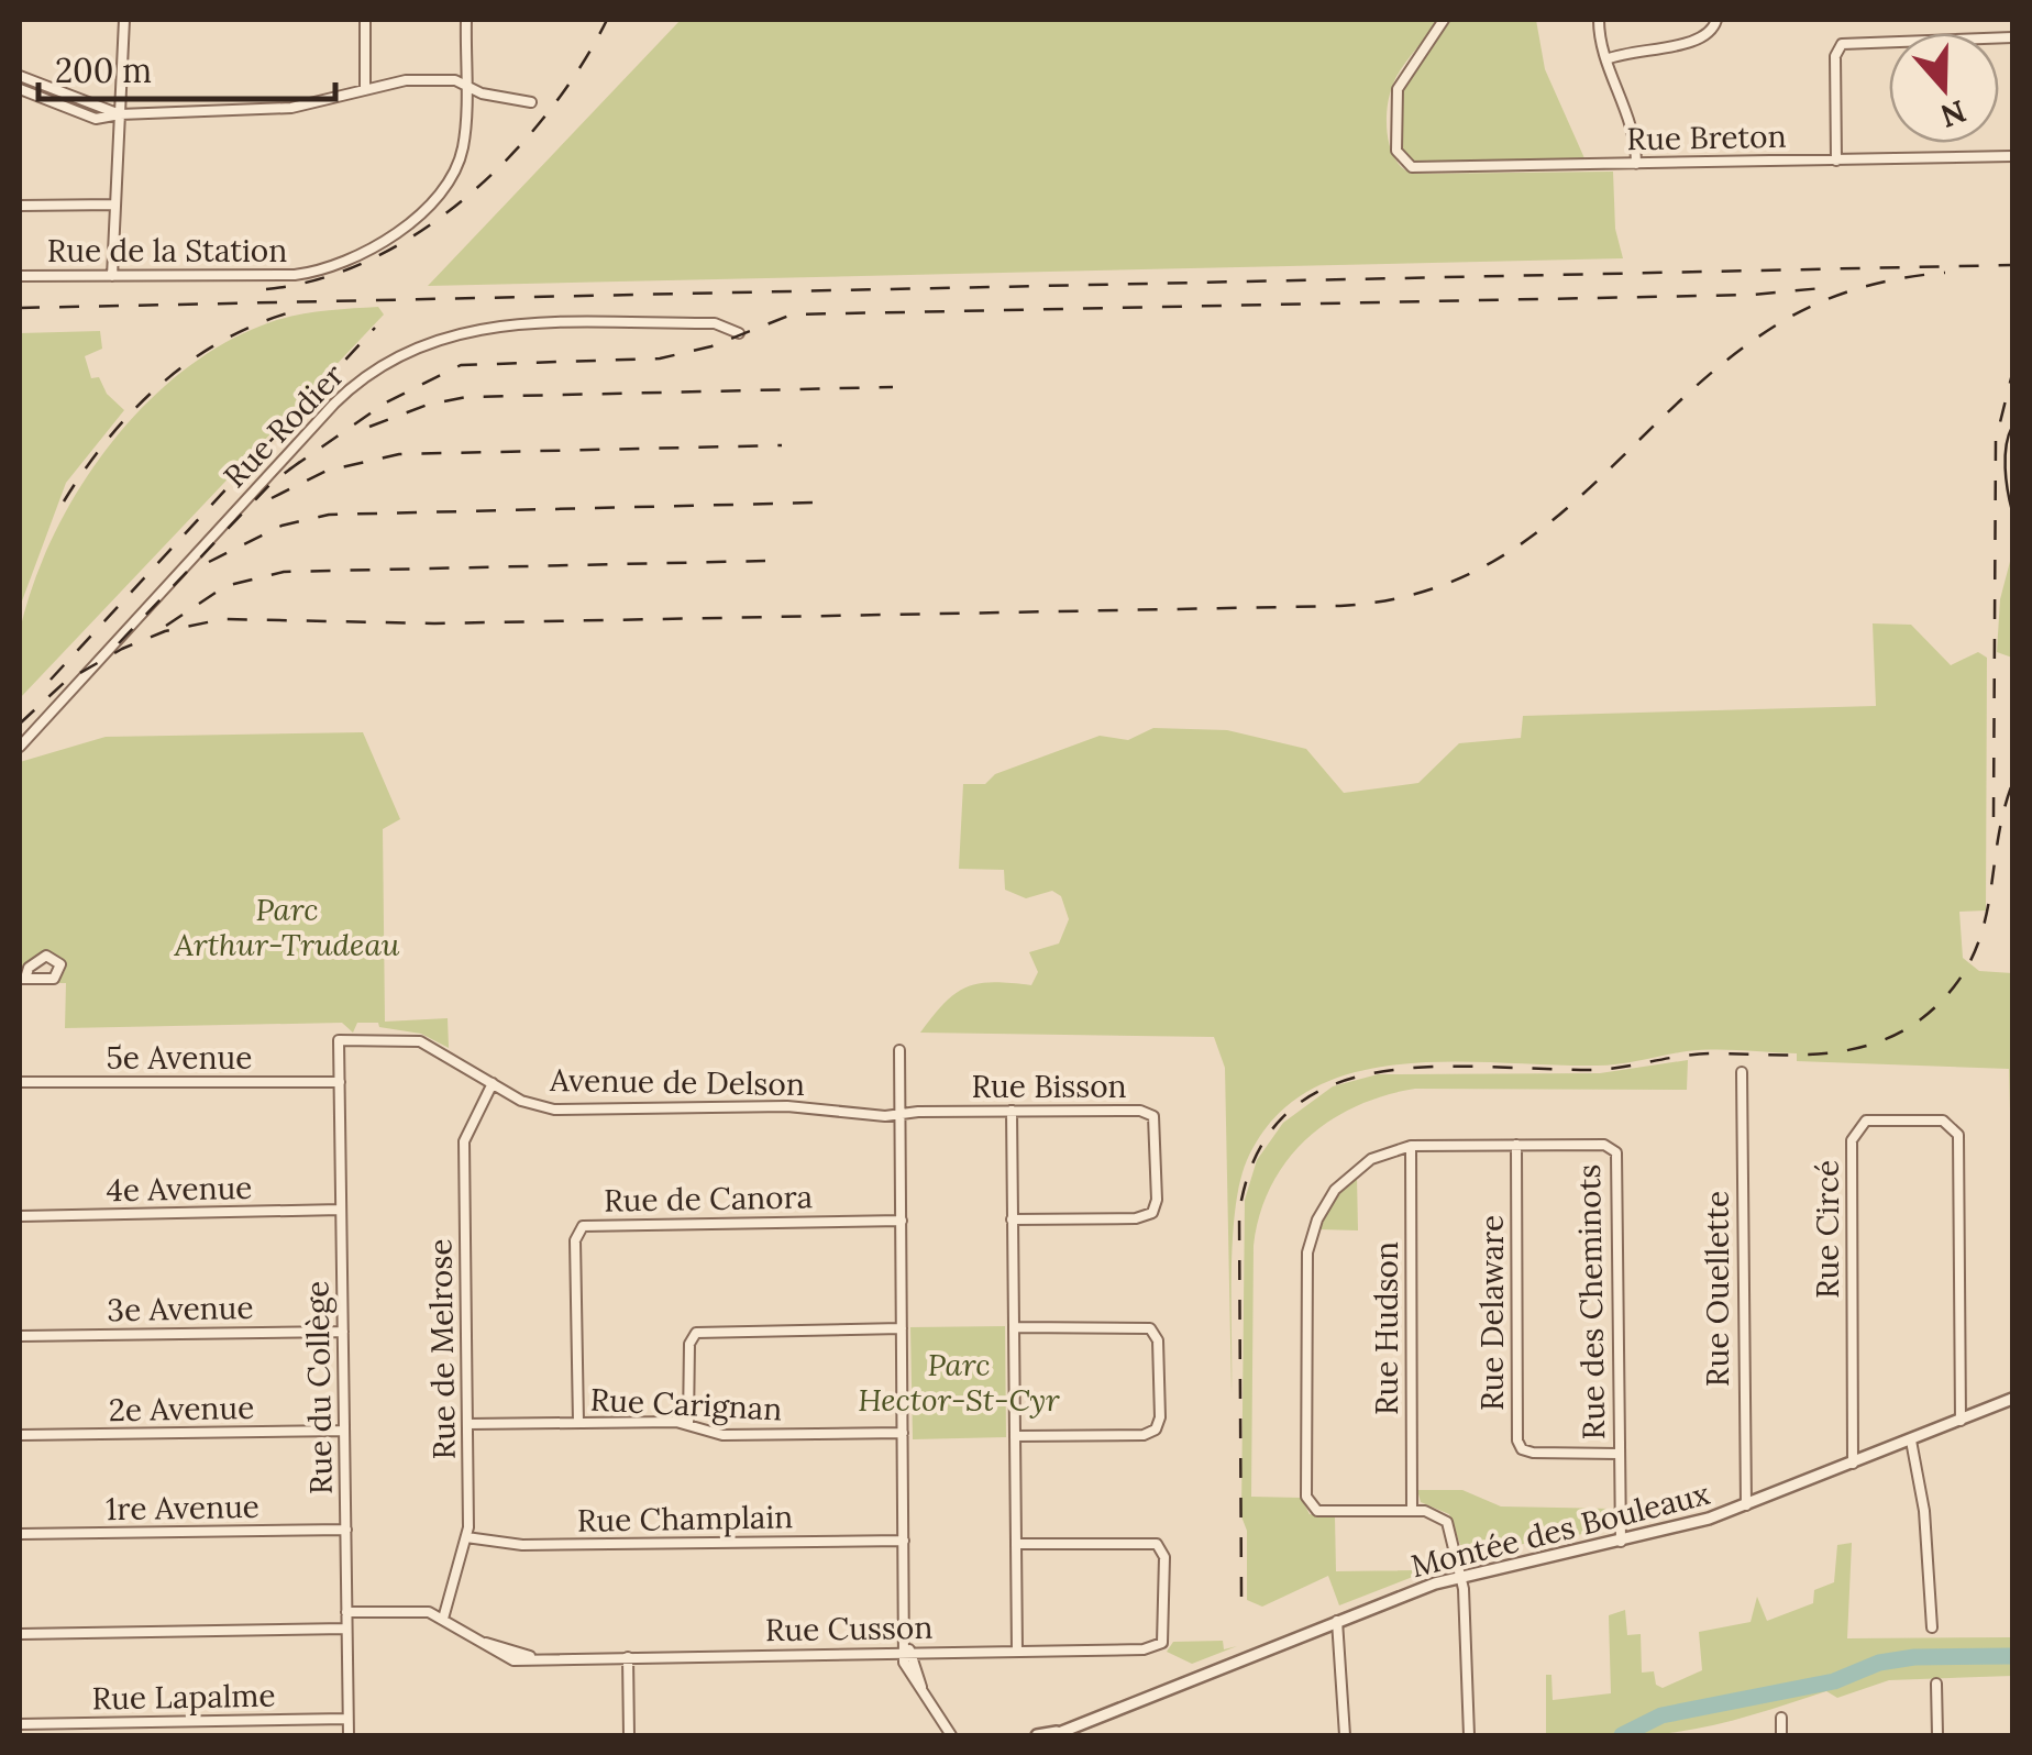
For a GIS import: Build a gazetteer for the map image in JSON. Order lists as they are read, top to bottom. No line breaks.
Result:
{"streets":{"street":["Rue Breton","Rue de la Station","Rue Rodier","5e Avenue","Avenue de Delson","Rue Bisson","4e Avenue","Rue de Canora","Rue Circé","Rue Ouellette","Rue des Cheminots","3e Avenue","Rue Delaware","Rue Hudson","Rue de Melrose","Rue du Collège","Rue Carignan","2e Avenue","1re Avenue","Rue Champlain","Montée des Bouleaux","Rue Cusson","Rue Lapalme"]},"crossings":[["5e Avenue","Rue du Collège"],["Avenue de Delson","Rue Bisson"],["Avenue de Delson","Rue de Melrose"],["Avenue de Delson","Rue du Collège"],["4e Avenue","Rue du Collège"],["Rue de Canora","Rue Carignan"],["Rue Circé","Montée des Bouleaux"],["Rue Ouellette","Montée des Bouleaux"],["Rue des Cheminots","Rue Delaware"],["Rue des Cheminots","Rue Hudson"],["Rue des Cheminots","Montée des Bouleaux"],["3e Avenue","Rue du Collège"],["Rue de Melrose","Rue Carignan"],["Rue de Melrose","Rue Champlain"],["Rue de Melrose","Rue Cusson"],["Rue du Collège","2e Avenue"],["Rue du Collège","1re Avenue"],["Rue du Collège","Rue Cusson"],["Rue du Collège","Rue Lapalme"]],"parks":["Parc Arthur-Trudeau","Parc Hector-St-Cyr"],"scale_bar":"200 m","north":"bottom"}
